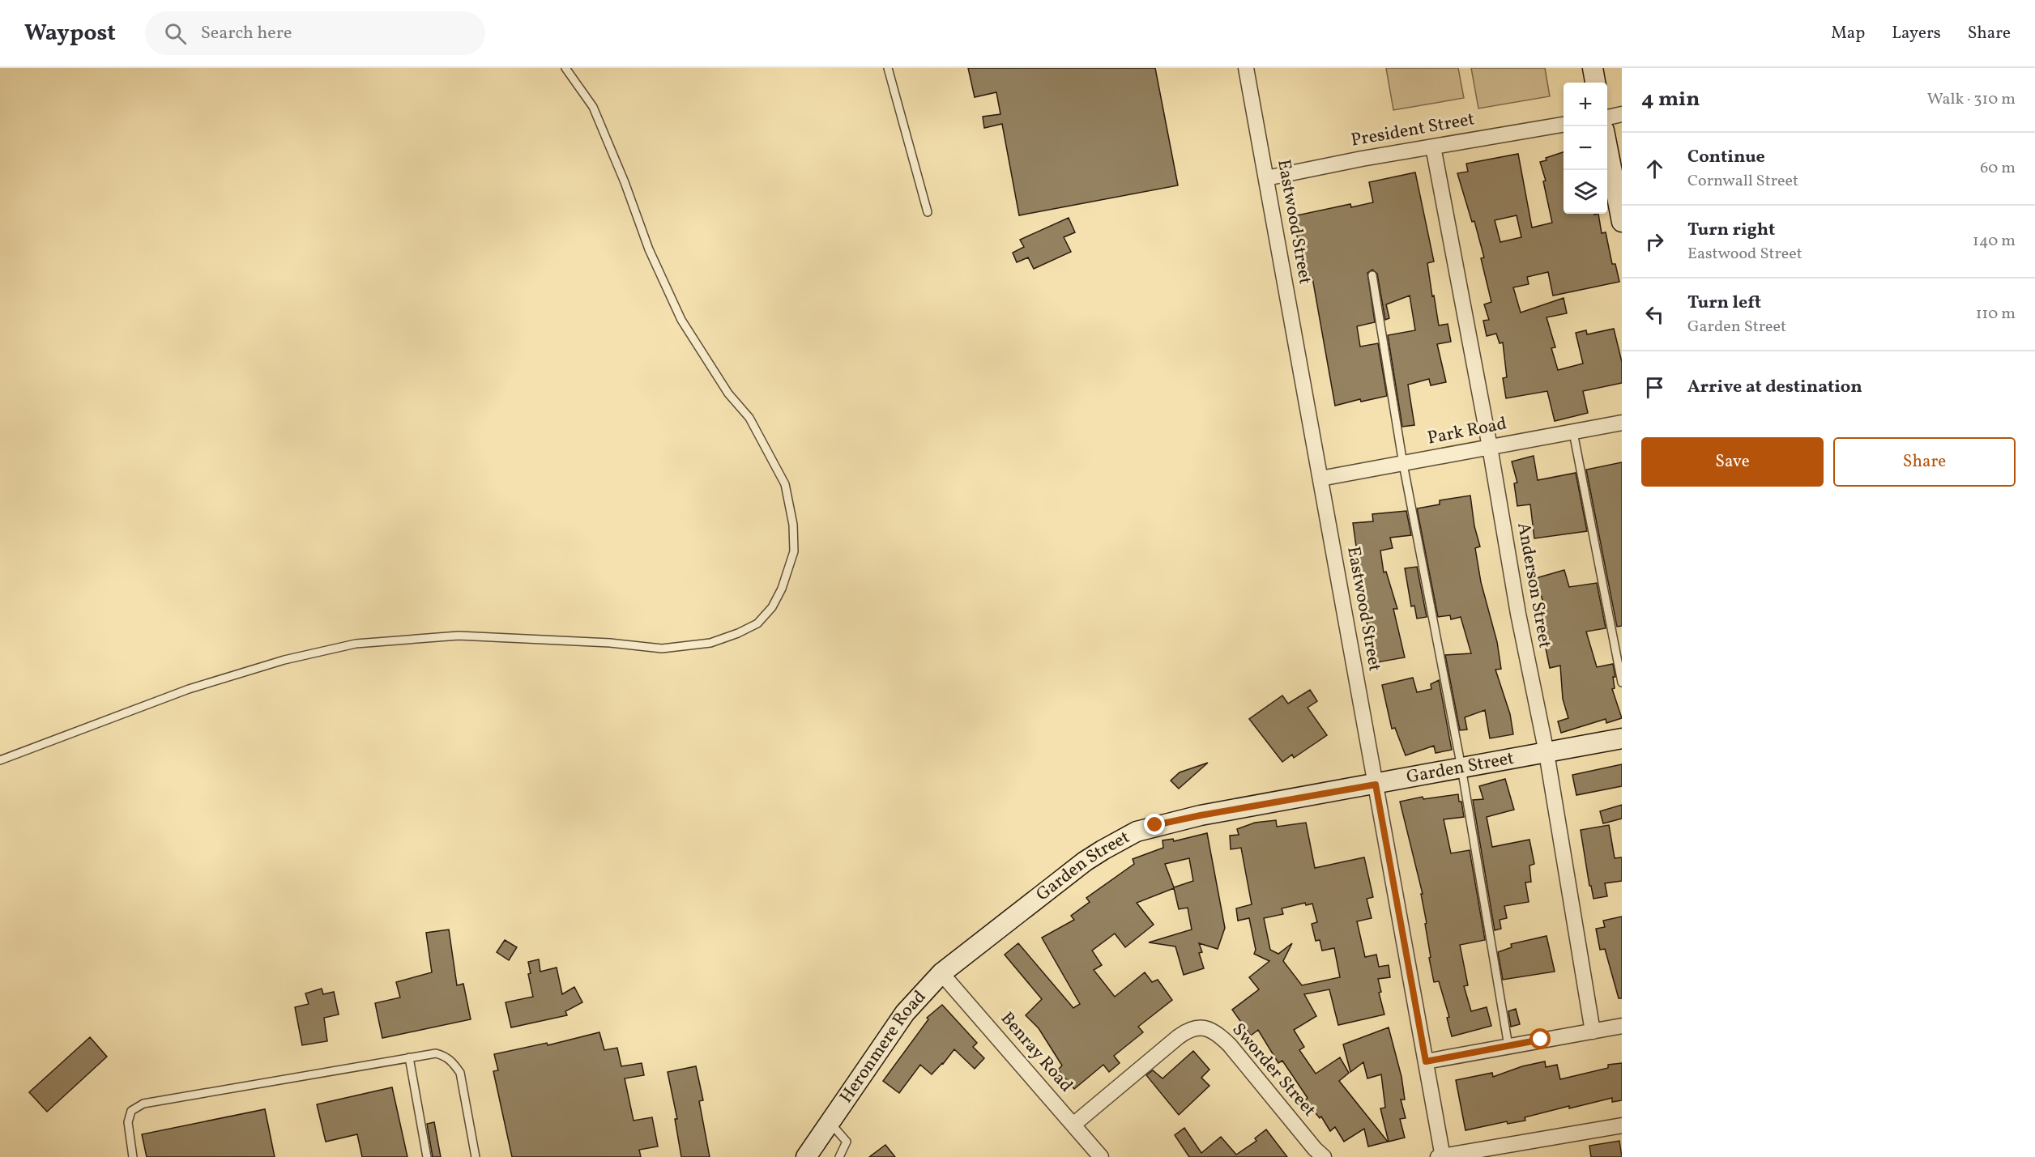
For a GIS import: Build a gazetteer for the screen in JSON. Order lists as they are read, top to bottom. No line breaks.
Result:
{"streets":{"street":["President Street","Eastwood Street","Park Road","Anderson Street","Garden Street","Heronmere Road","Benray Road","Sworder Street"]},"crossings":[["President Street","Eastwood Street"],["President Street","Anderson Street"],["Eastwood Street","Park Road"],["Eastwood Street","Garden Street"],["Park Road","Anderson Street"],["Anderson Street","Garden Street"],["Garden Street","Heronmere Road"],["Garden Street","Benray Road"],["Heronmere Road","Benray Road"],["Benray Road","Sworder Street"]],"page":{"header":"Waypost","search":"Search here","nav":["Map","Layers","Share"],"heading":["4 min","Walk · 310 m"],"map_buttons":["+","−"],"list":[["Continue","Cornwall Street","60 m"],["Turn right","Eastwood Street","140 m"],["Turn left","Garden Street","110 m"],"Arrive at destination"],"buttons":["Save","Share"]}}
